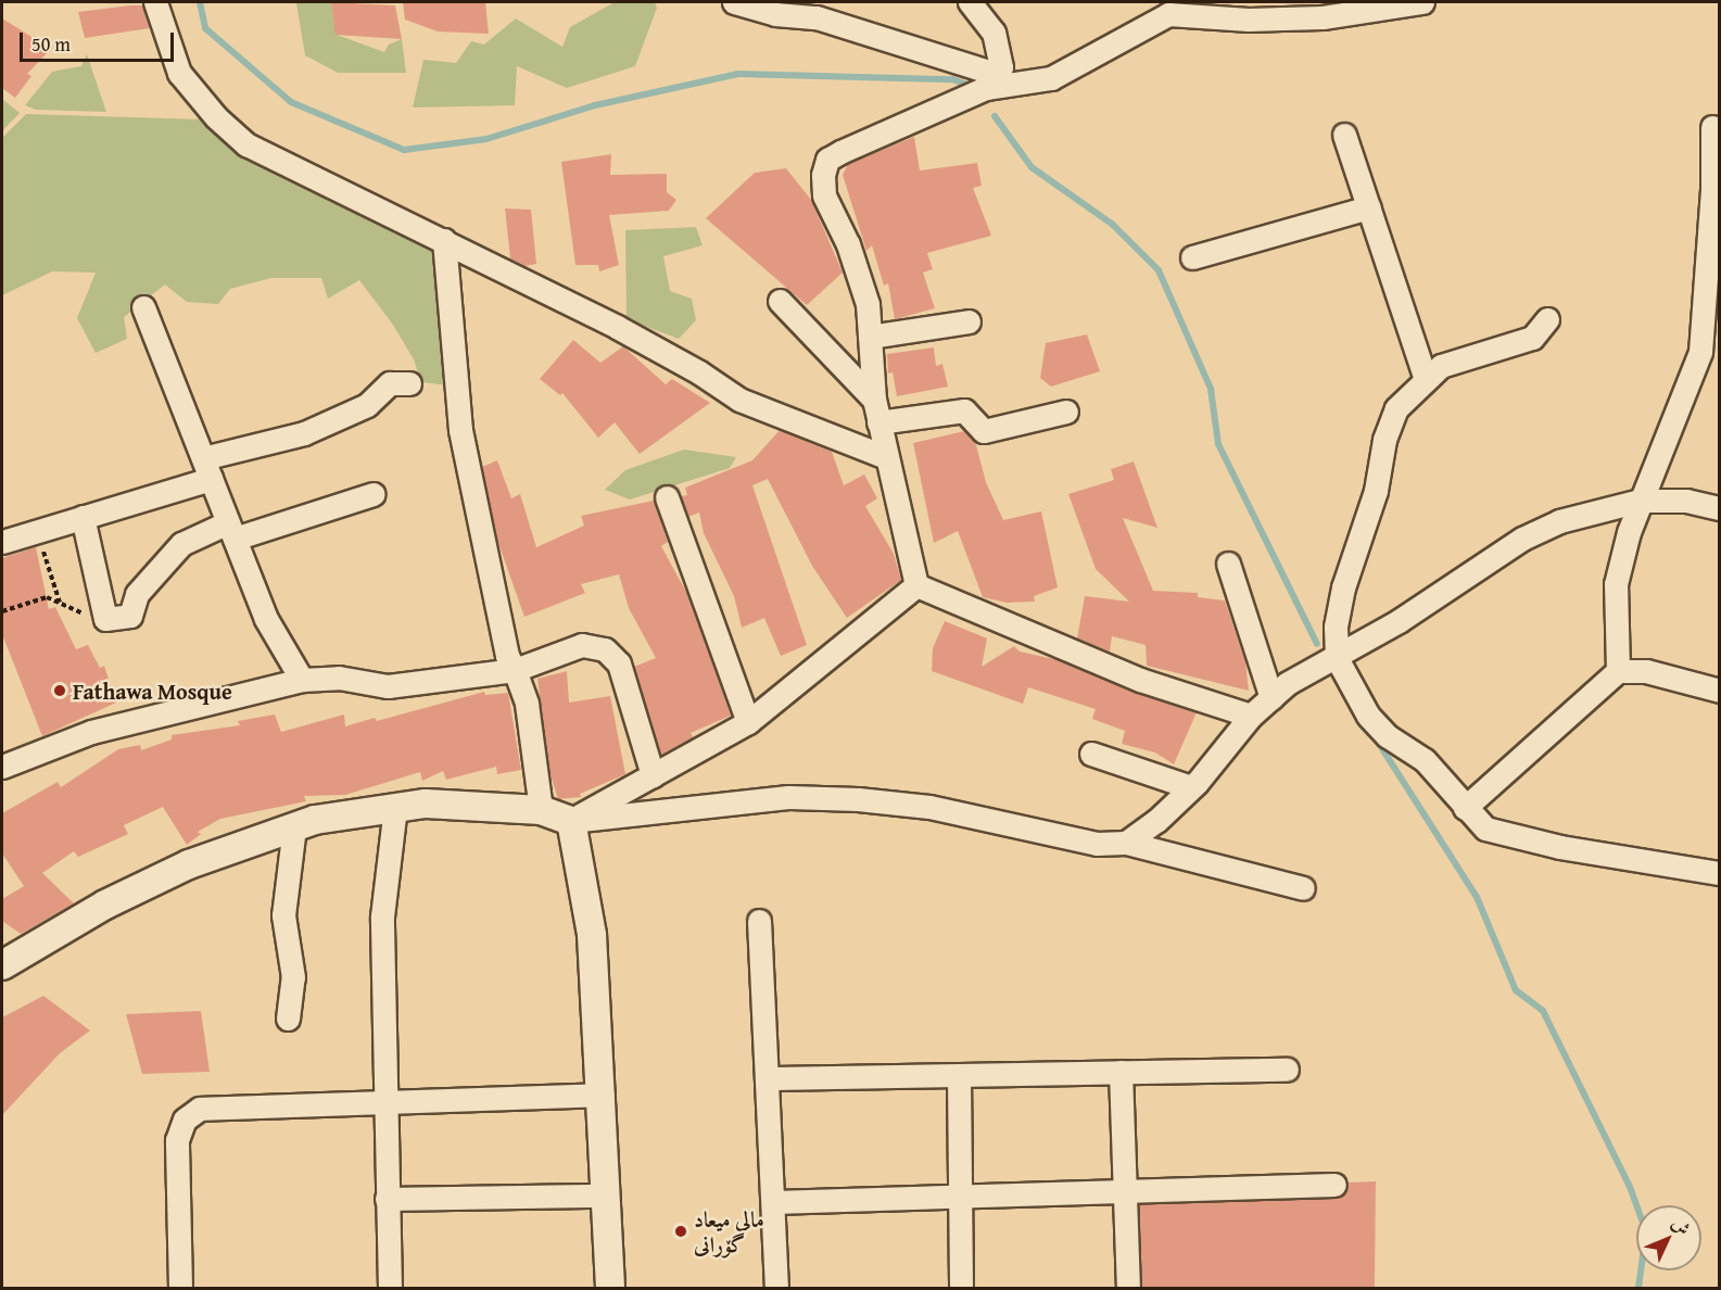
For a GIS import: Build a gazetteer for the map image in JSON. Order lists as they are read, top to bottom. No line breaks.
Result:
{"places":["Fathawa Mosque","مالی میعاد گۆرانی"],"scale_bar":"50 m","north":"top right"}
